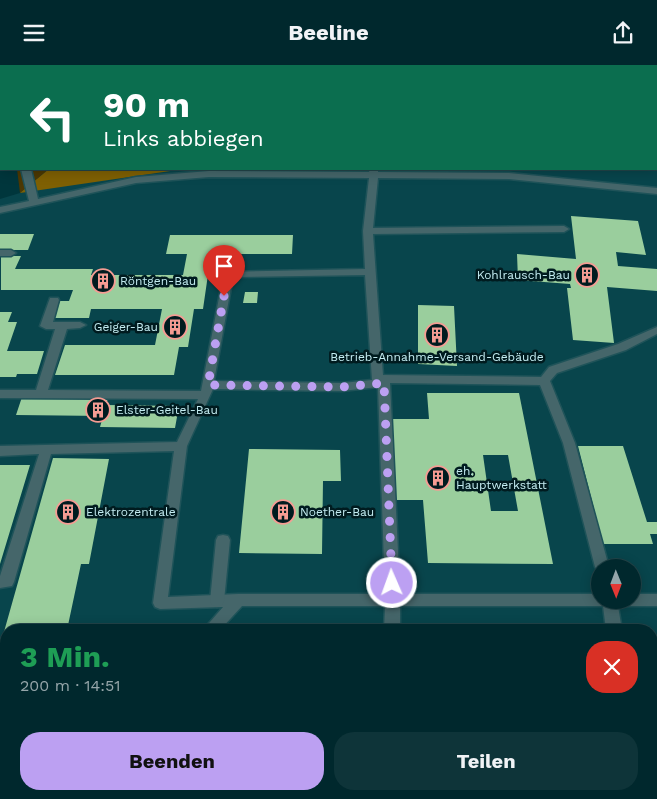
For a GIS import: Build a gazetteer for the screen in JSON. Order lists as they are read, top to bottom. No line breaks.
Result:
{"places":{"building":["Kohlrausch-Bau","Röntgen-Bau","Geiger-Bau","Betrieb-Annahme-Versand-Gebäude","Elster-Geitel-Bau","eh. Hauptwerkstatt","Elektrozentrale","Noether-Bau"]},"north":"bottom","page":{"header":"Beeline","turn":["90 m","Links abbiegen"],"heading":["3 Min.","200 m · 14:51"],"buttons":["Beenden","Teilen"]}}
